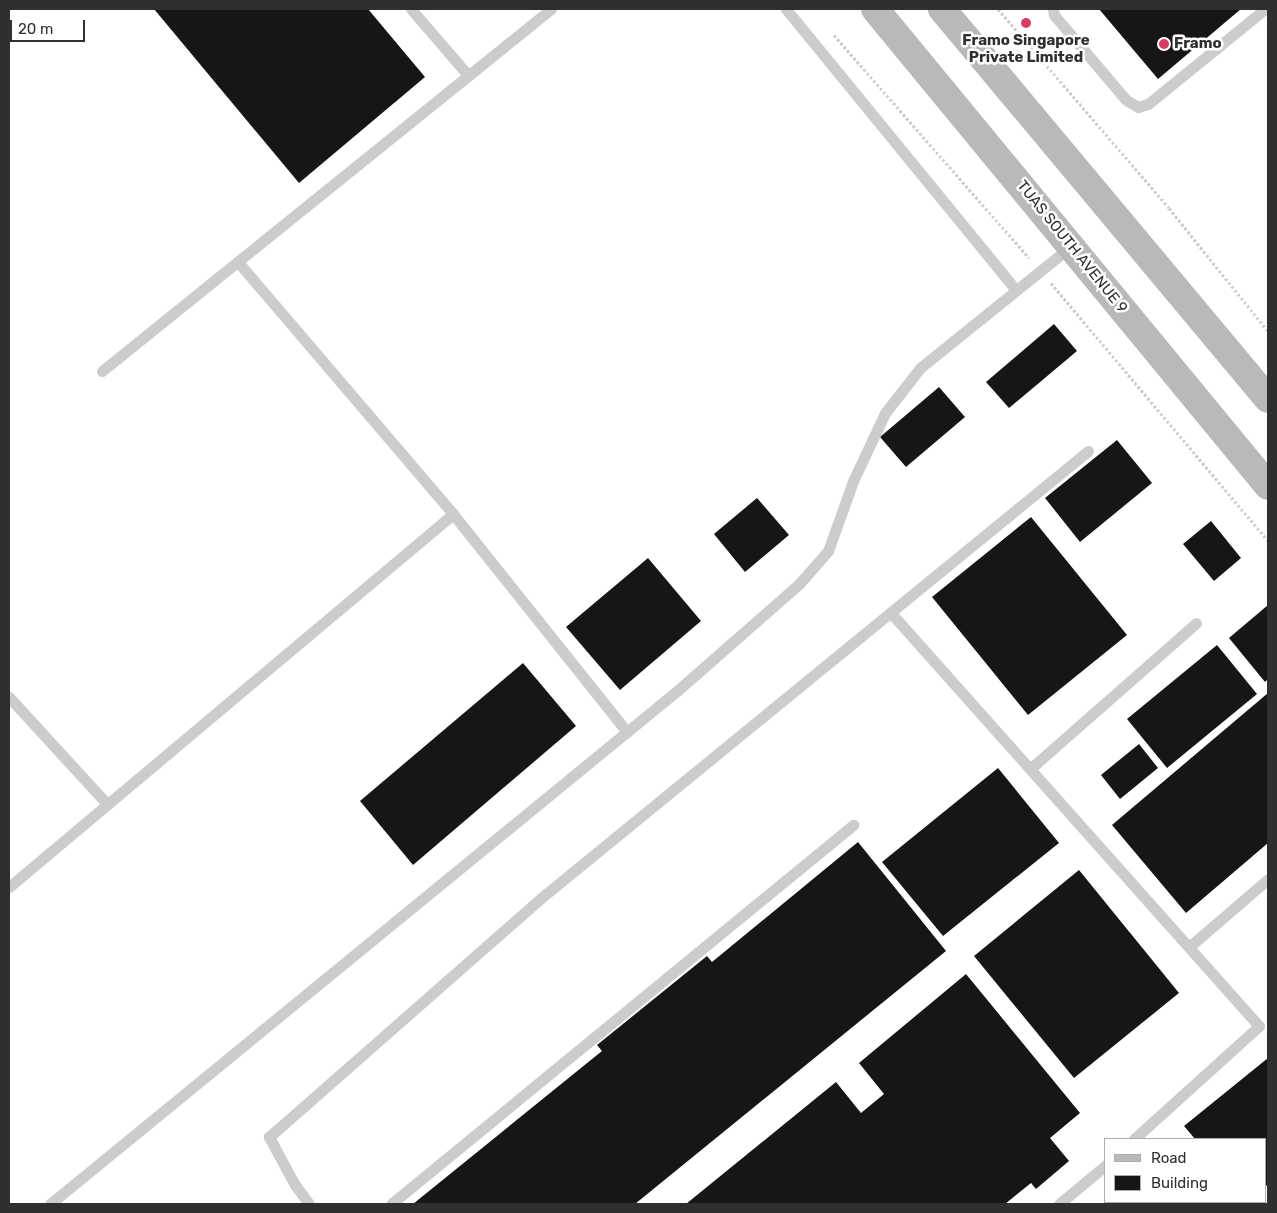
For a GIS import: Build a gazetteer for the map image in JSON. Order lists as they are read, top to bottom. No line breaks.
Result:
{"streets":{"street":["TUAS SOUTH AVENUE 9"]},"places":["Framo Singapore Private Limited","Framo"],"legend":["Road","Building"],"scale_bar":"20 m"}
